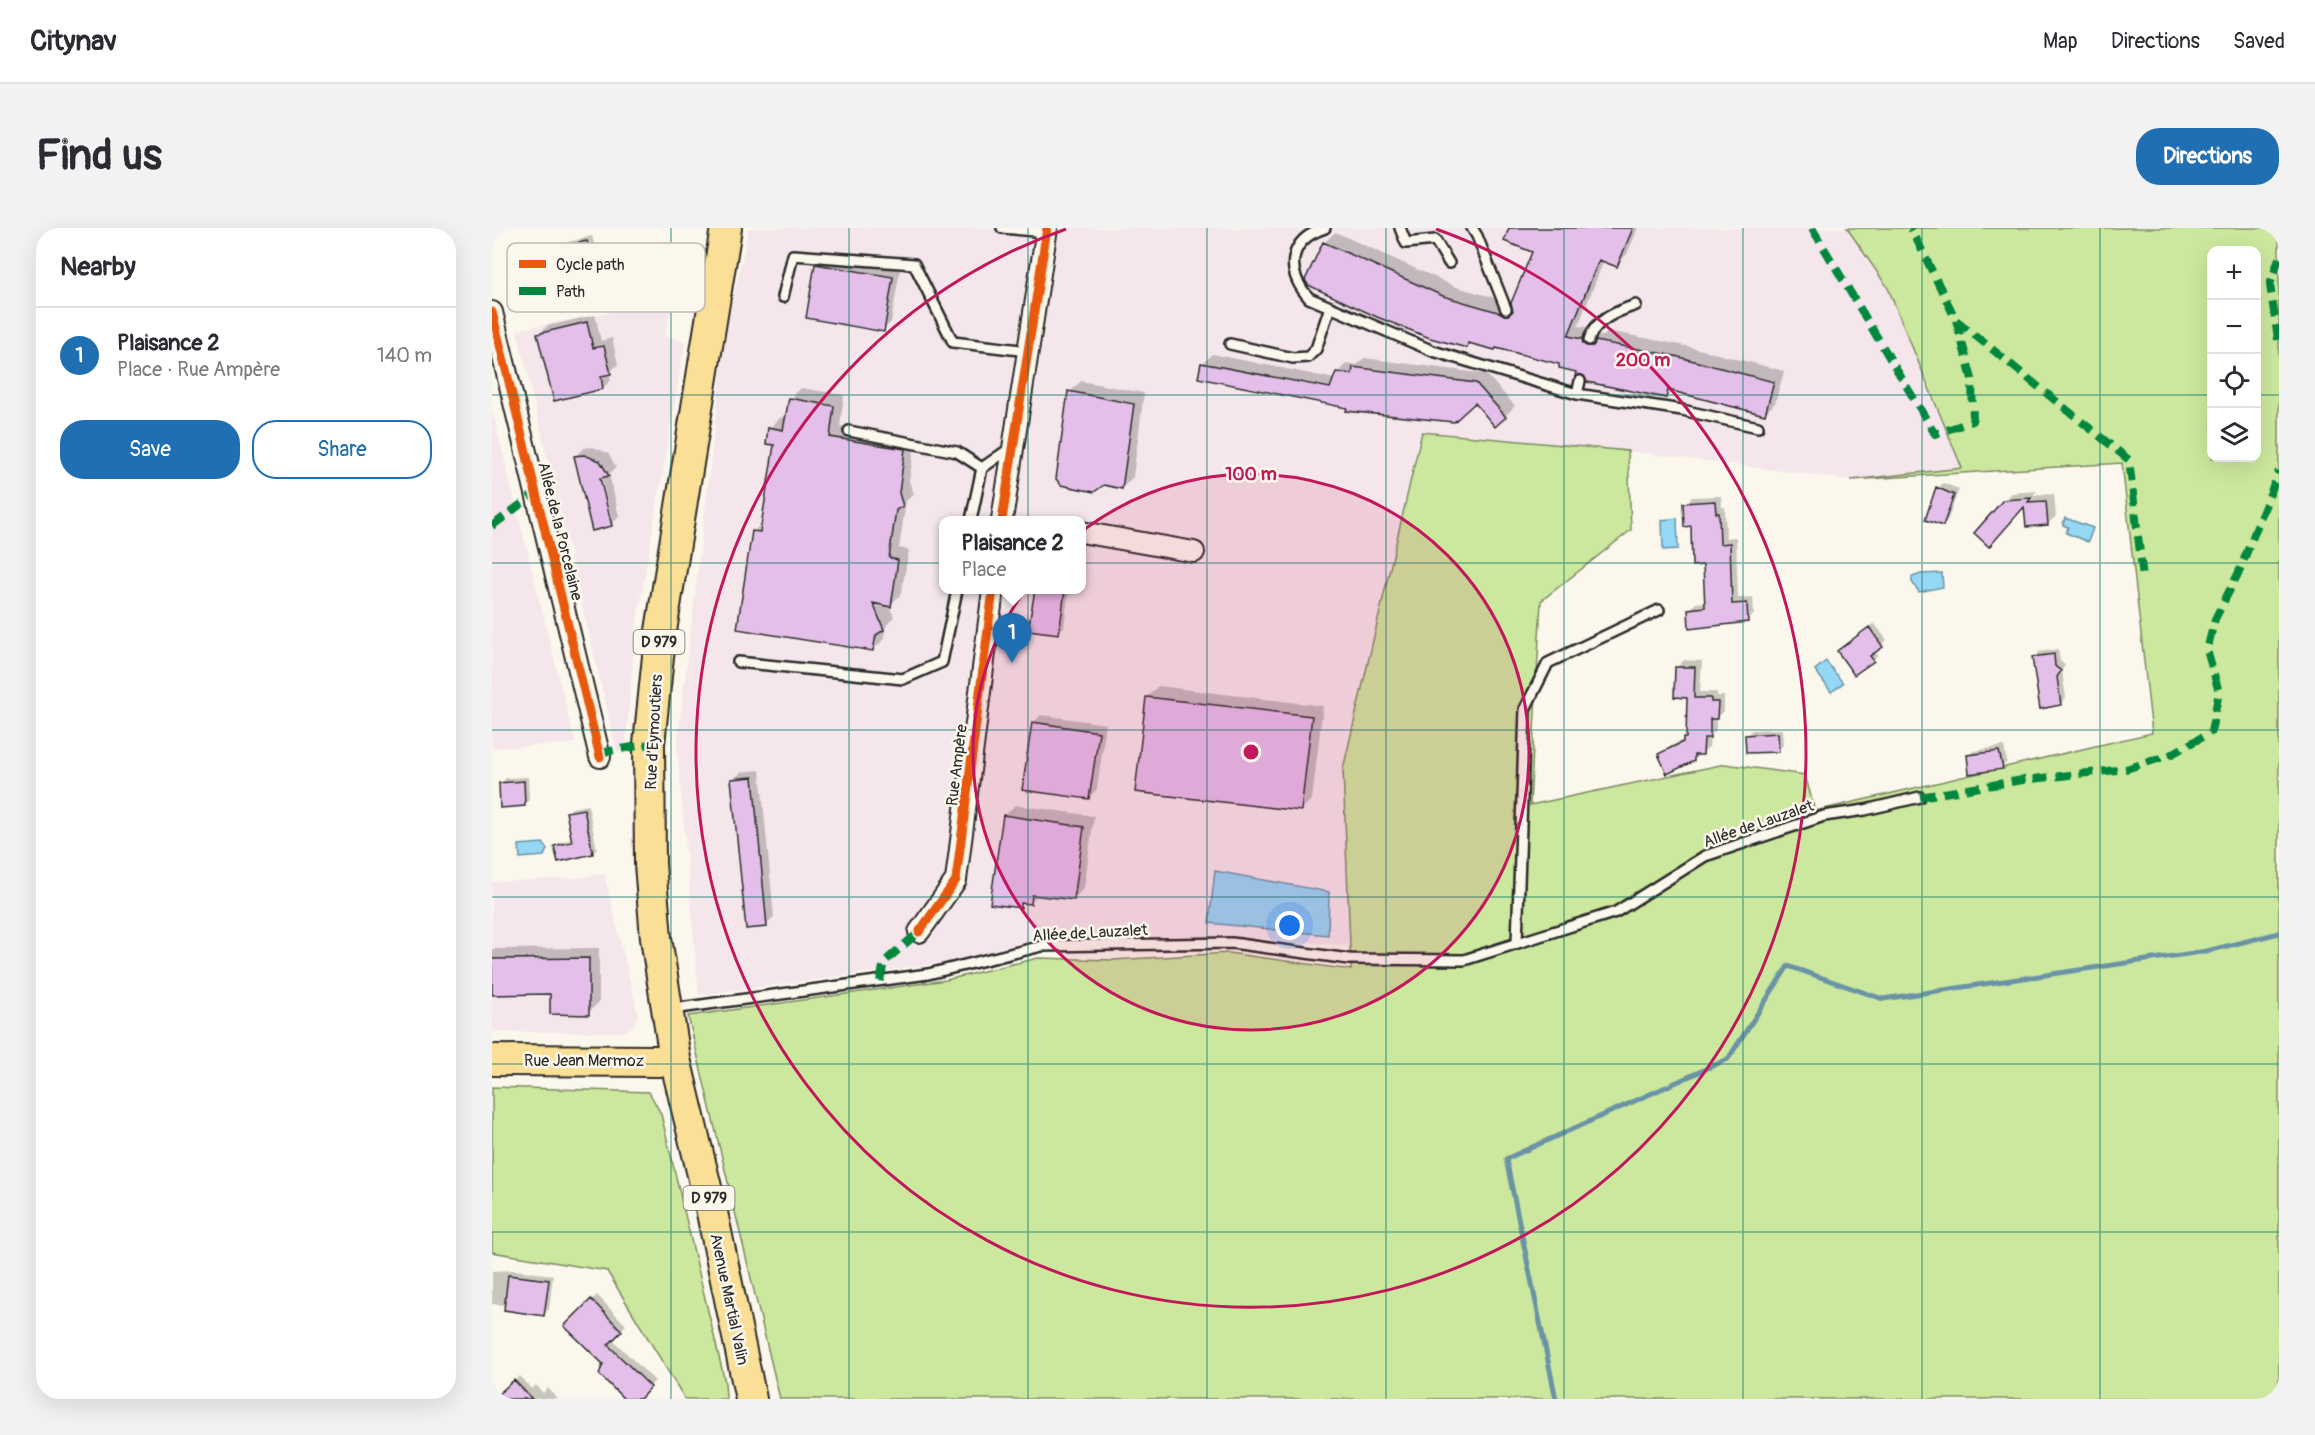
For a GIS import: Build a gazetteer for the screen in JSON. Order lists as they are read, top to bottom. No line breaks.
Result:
{"streets":{"main road":["D 979","Rue d'Eymoutiers","Rue Jean Mermoz","Avenue Martial Valin"],"street":["Allée de la Porcelaine","Rue Ampère"],"lane":["Allée de Lauzalet"]},"crossings":[["Rue d'Eymoutiers","Allée de Lauzalet"],["Rue d'Eymoutiers","Rue Jean Mermoz"],["Rue d'Eymoutiers","Avenue Martial Valin"],["Rue Jean Mermoz","Avenue Martial Valin"]],"legend":["Cycle path","Path"],"page":{"header":"Citynav","nav":["Map","Directions","Saved"],"buttons":["Directions",["Save","Share"]],"title":"Find us","heading":"Nearby","map_buttons":["+","−"],"list":[{"mark":"1","name":"Plaisance 2","note":"Place · Rue Ampère","value":"140 m"}],"popup":["Plaisance 2","Place"],"pins":"1"},"rings":["200 m","100 m"]}
